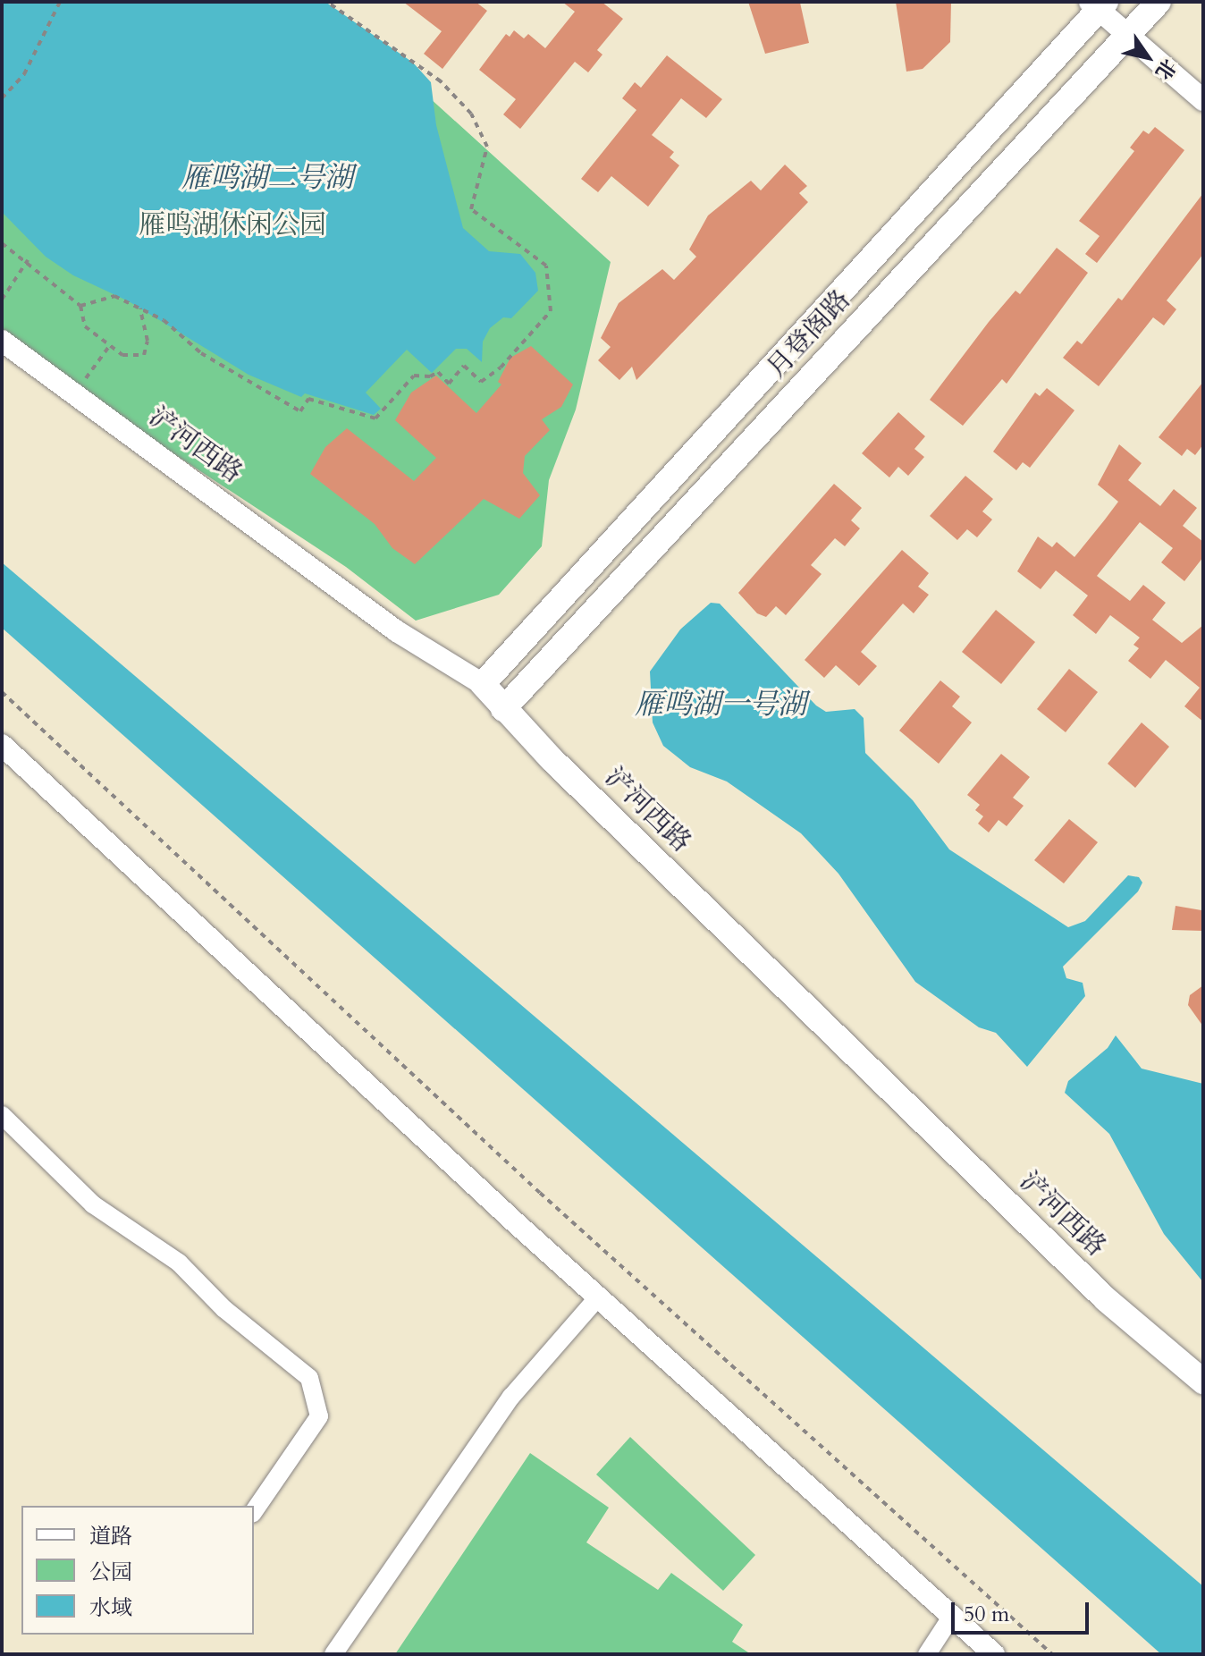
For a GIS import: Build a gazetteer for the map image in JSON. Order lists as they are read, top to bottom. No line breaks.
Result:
{"streets":{"main road":["月登阁路","浐河西路"]},"crossings":[["月登阁路","浐河西路"]],"water":["雁鸣湖二号湖","雁鸣湖一号湖"],"parks":["雁鸣湖休闲公园"],"legend":["道路","公园","水域"],"scale_bar":"50 m","north":"bottom right"}
